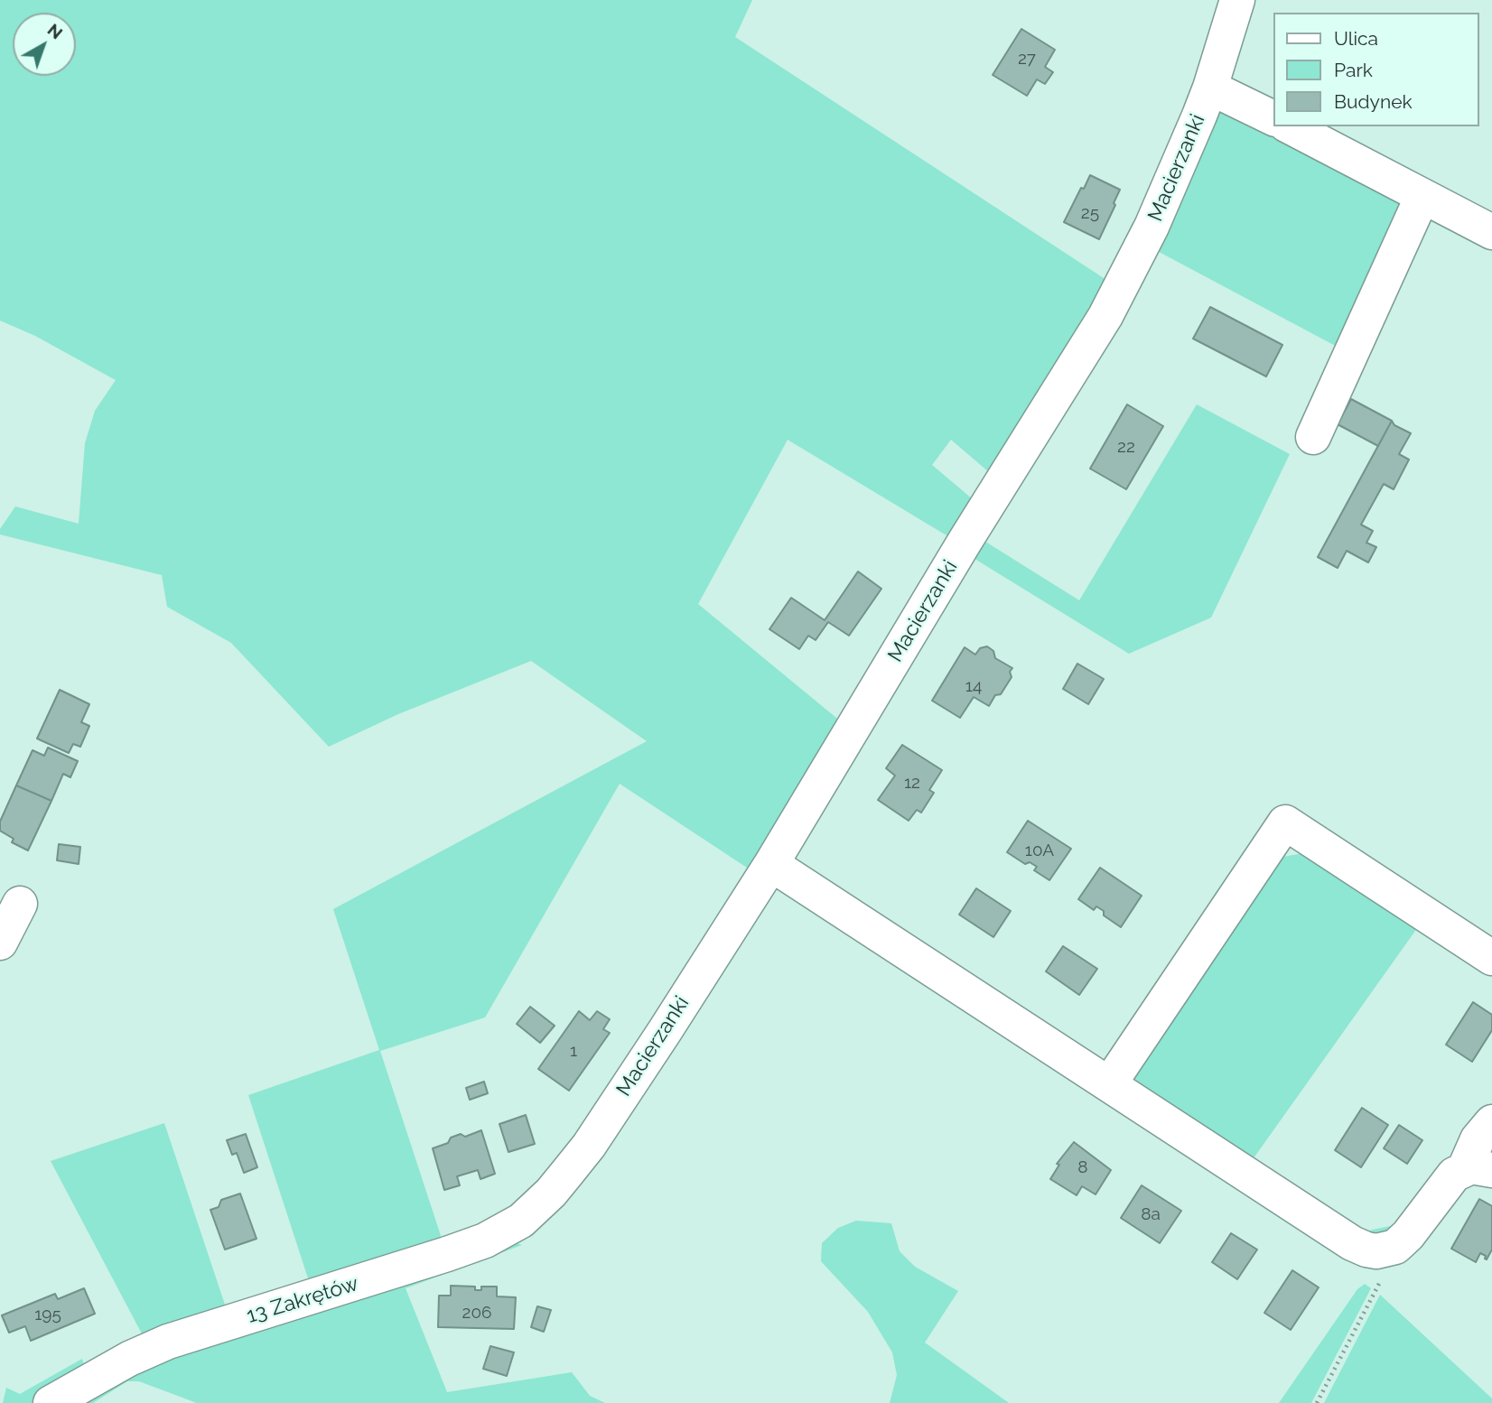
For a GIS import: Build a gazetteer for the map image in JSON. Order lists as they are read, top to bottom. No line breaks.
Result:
{"streets":{"street":["Macierzanki","13 Zakrętów"]},"crossings":[["Macierzanki","13 Zakrętów"]],"house_numbers":["27","25","22","14","12","10A","1","8","8a","206","195"],"legend":["Ulica","Park","Budynek"],"north":"top right"}
